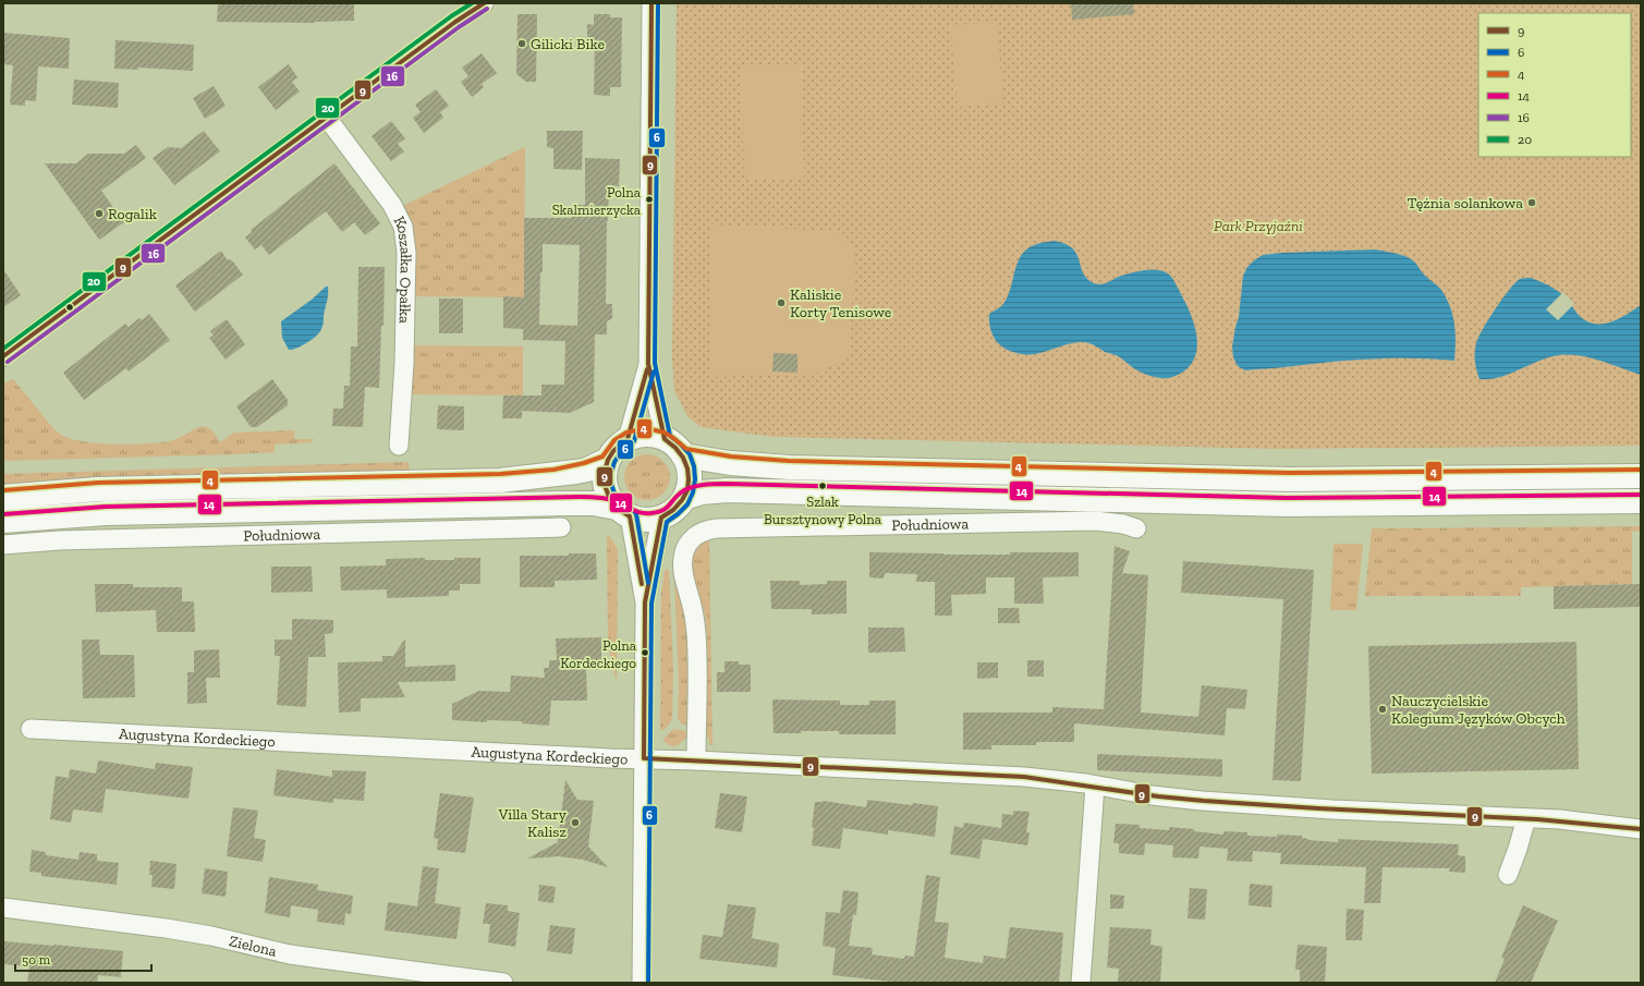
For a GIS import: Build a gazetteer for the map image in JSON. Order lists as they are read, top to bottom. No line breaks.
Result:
{"streets":{"street":["Koszałka Opałka","Południowa","Augustyna Kordeckiego","Zielona"]},"crossings":[["Południowa","Augustyna Kordeckiego"]],"parks":["Park Przyjaźni"],"places":["Gilicki Bike","Polna Skalmierzycka","Tężnia solankowa","Rogalik","Kaliskie Korty Tenisowe","Szlak Bursztynowy Polna","Polna Kordeckiego","Nauczycielskie Kolegium Języków Obcych","Villa Stary Kalisz"],"lines":["transit line 9","transit line 6","transit line 20","transit line 16","transit line 4","transit line 14"],"legend":["9","6","4","14","16","20"],"scale_bar":"50 m"}
